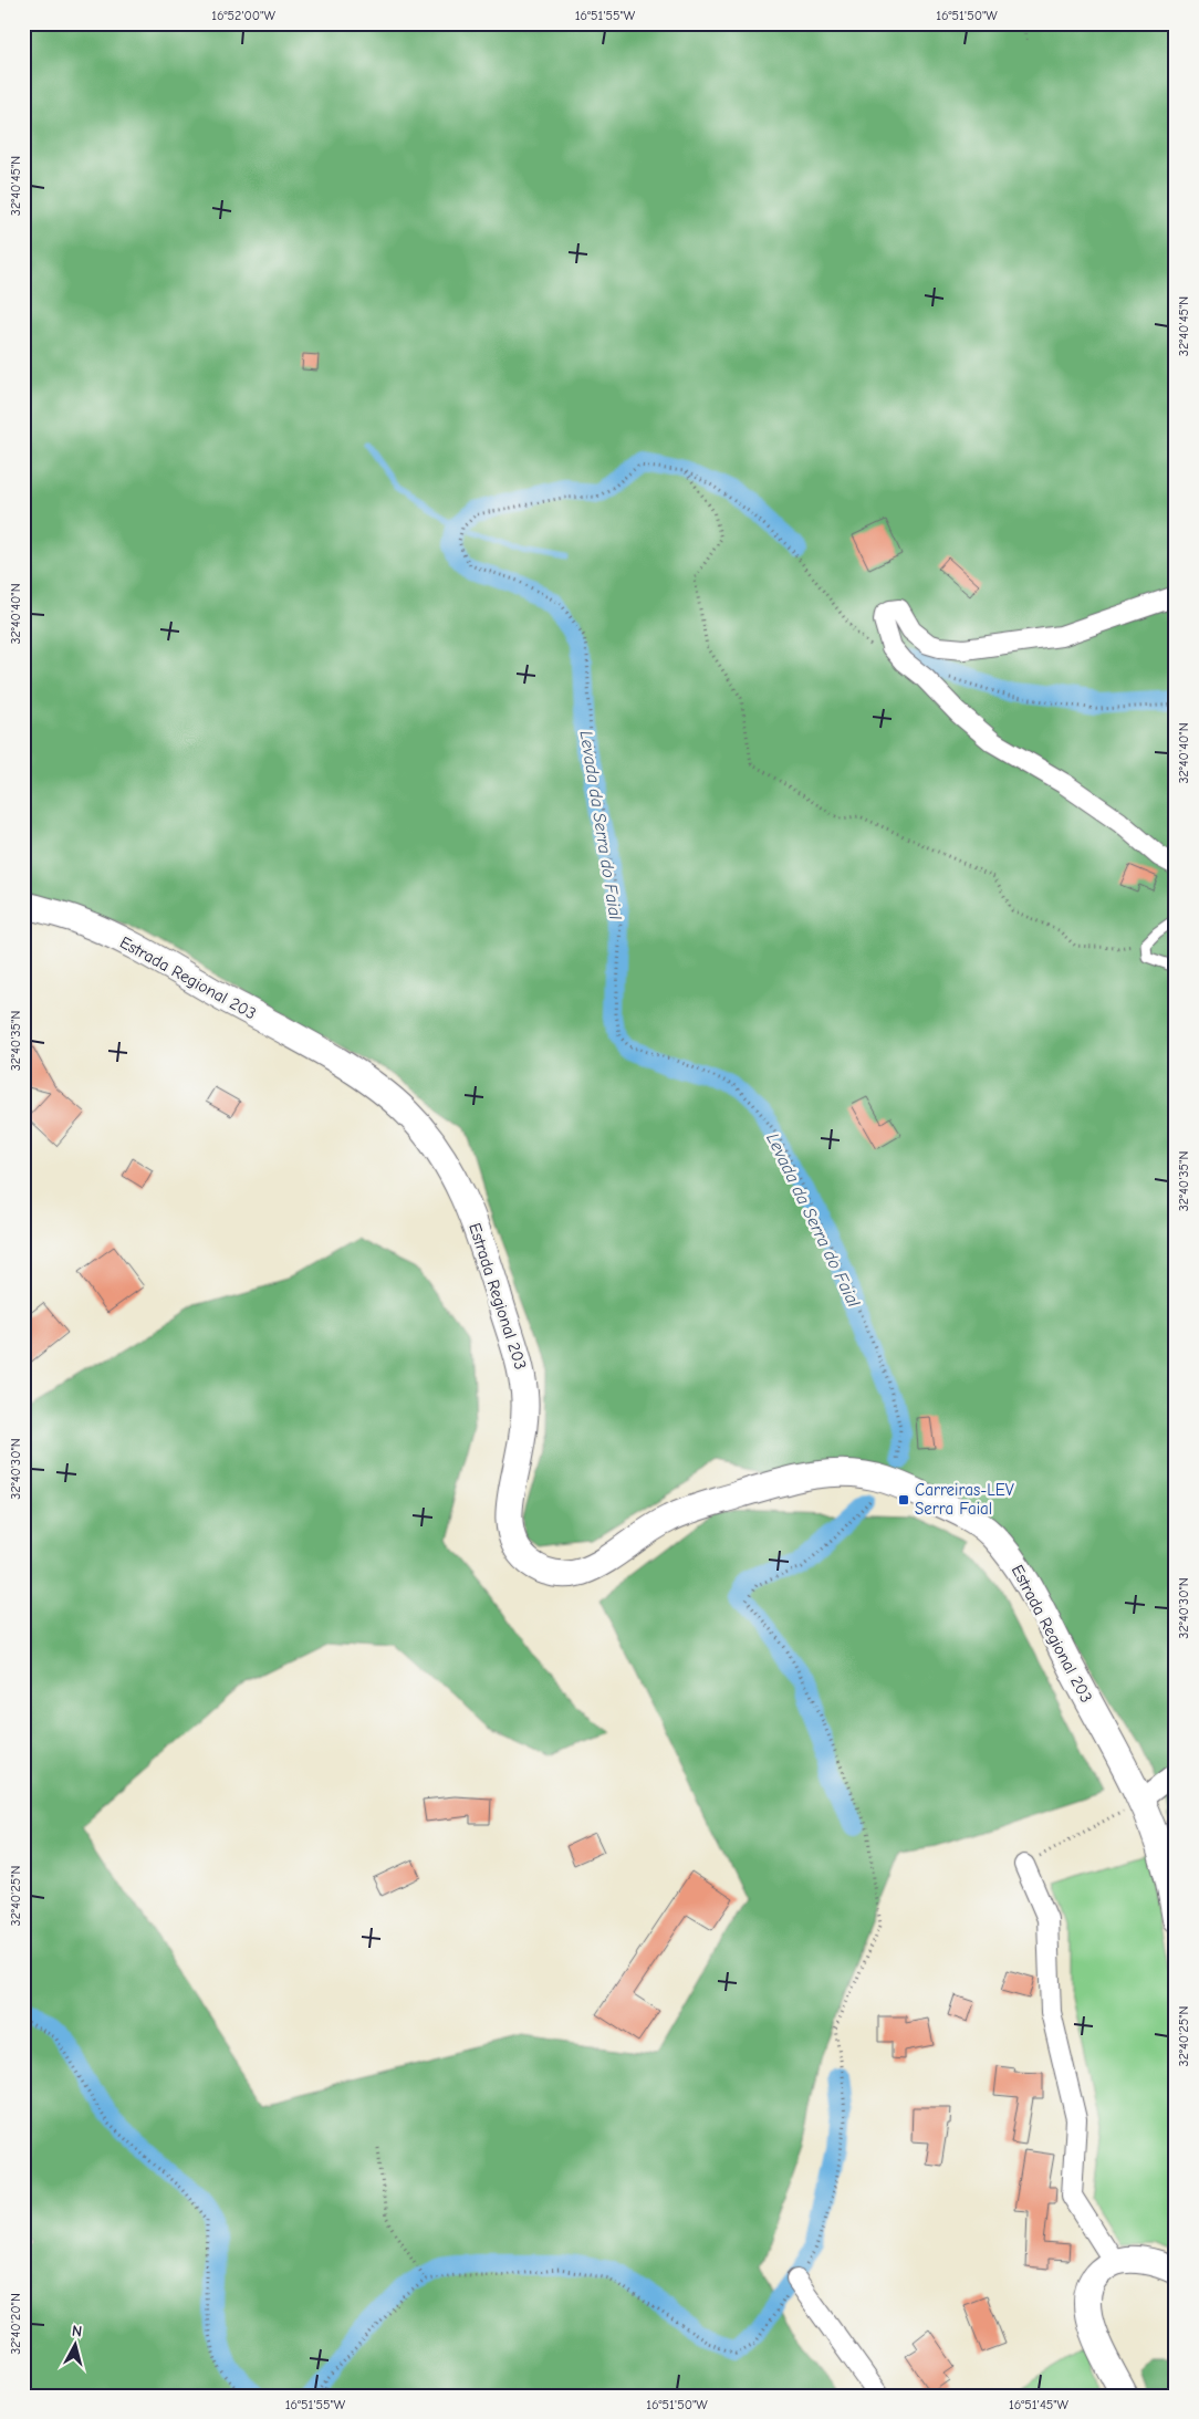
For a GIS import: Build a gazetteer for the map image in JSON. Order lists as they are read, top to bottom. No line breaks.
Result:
{"streets":{"main road":["Estrada Regional 203"]},"water":["Levada da Serra do Faial"],"places":{"transit":["Carreiras-LEV Serra Faial"]},"north":"top","coordinates":["16°52'00\"W","16°51'55\"W","16°51'50\"W","32°40'45\"N","32°40'40\"N","32°40'35\"N","32°40'30\"N","32°40'25\"N","32°40'20\"N","16°51'45\"W"]}
